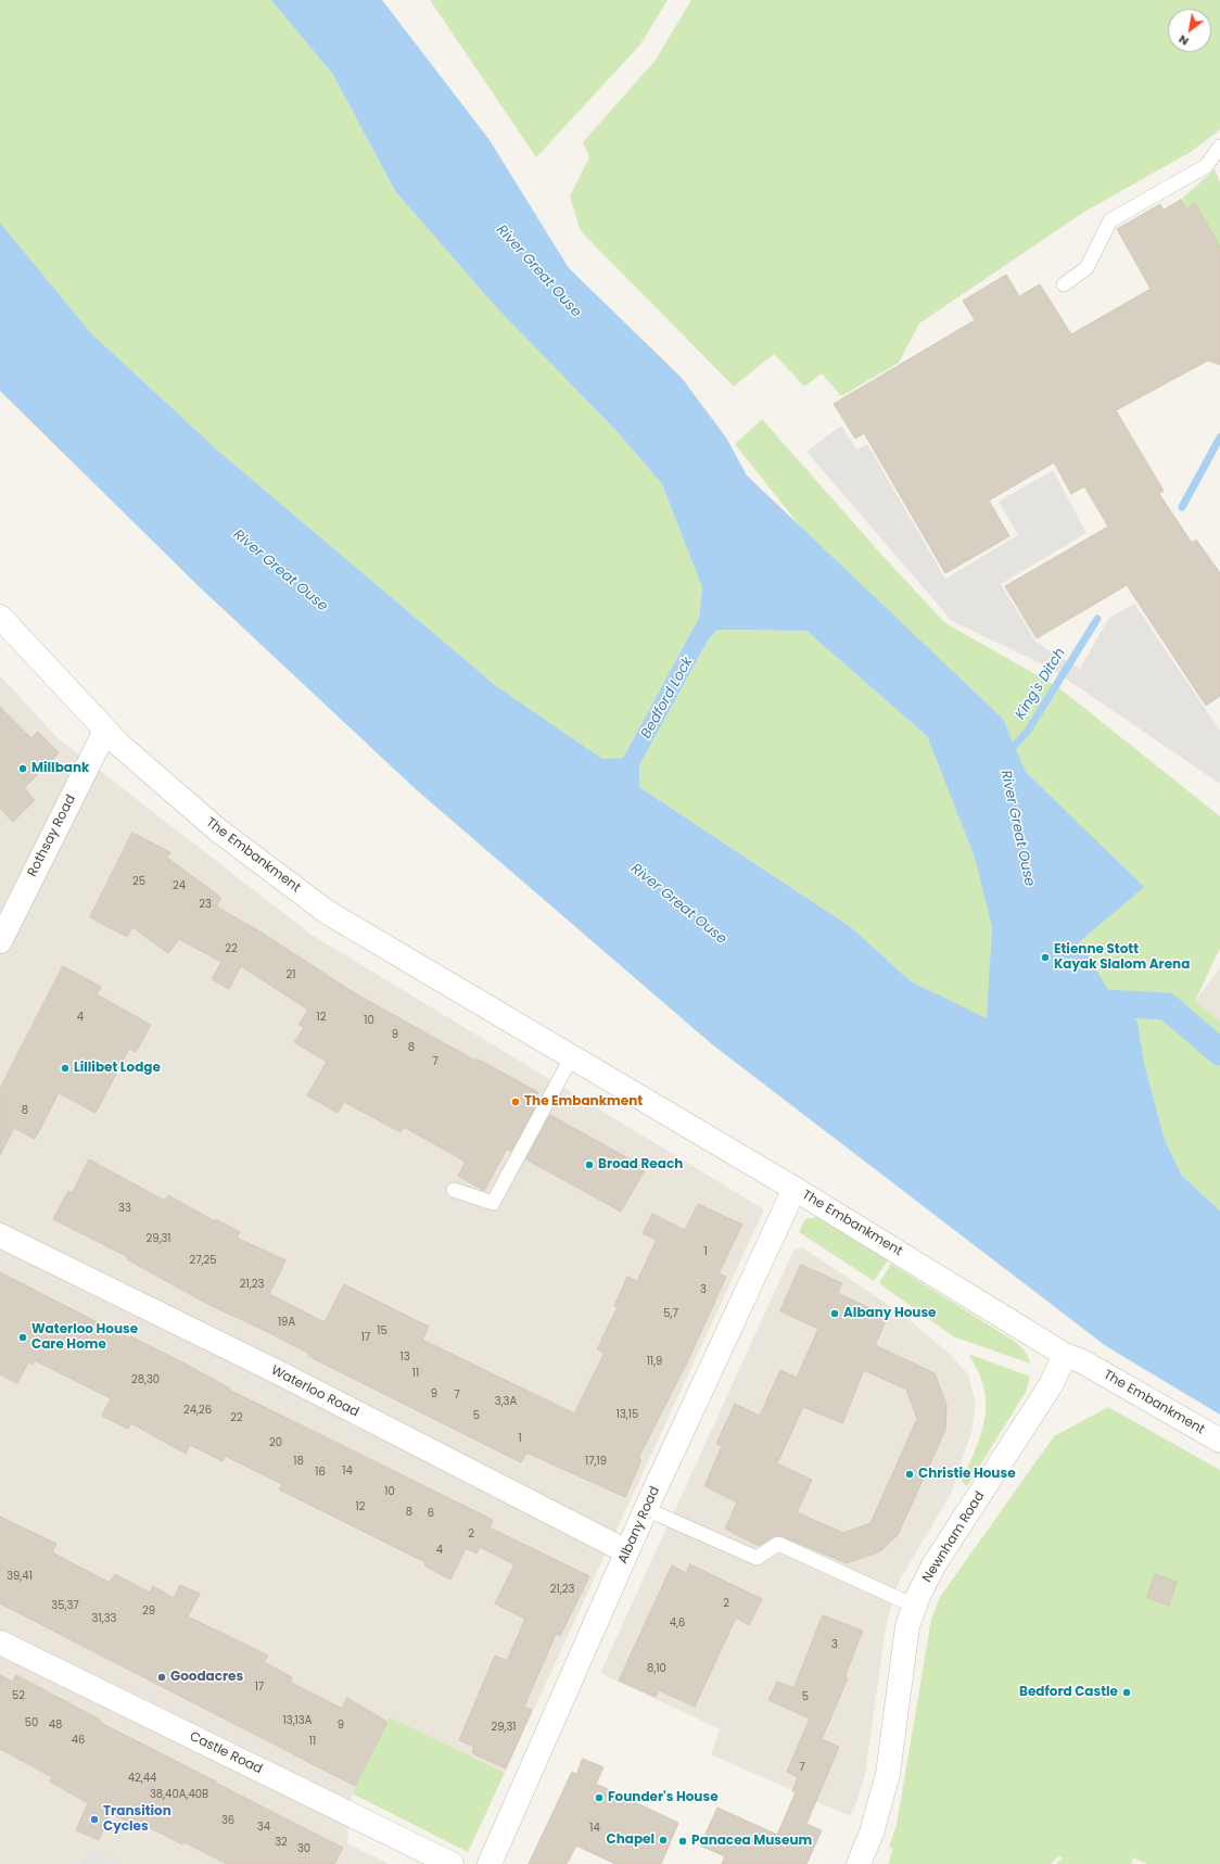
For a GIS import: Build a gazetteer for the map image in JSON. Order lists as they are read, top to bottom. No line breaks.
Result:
{"streets":{"street":["Rothsay Road","The Embankment","Waterloo Road","Albany Road","Newnham Road","Castle Road"]},"crossings":[["Rothsay Road","The Embankment"],["The Embankment","Albany Road"],["The Embankment","Newnham Road"],["Waterloo Road","Albany Road"]],"water":["River Great Ouse","King's Ditch","Bedford Lock"],"places":["Millbank","Etienne Stott Kayak Slalom Arena","Lillibet Lodge","The Embankment","Broad Reach","Albany House","Waterloo House Care Home","Christie House","Goodacres","Bedford Castle","Founder's House","Transition Cycles","Chapel","Panacea Museum"],"house_numbers":["25","24","23","22","21","4","12","10","9","8","7","8","33","29,31","1","27,25","21,23","3","5,7","19A","15","17","13","11,9","11","28,30","9","7","3,3A","24,26","13,15","5","22","1","20","18","17,19","14","16","10","12","8","6","2","4","39,41","21,23","2","35,37","29","31,33","4,6","3","8,10","17","52","5","13,13A","50","48","9","29,31","46","11","7","42,44","38,40A,40B","36","34","14","32","30"],"north":"bottom left"}
